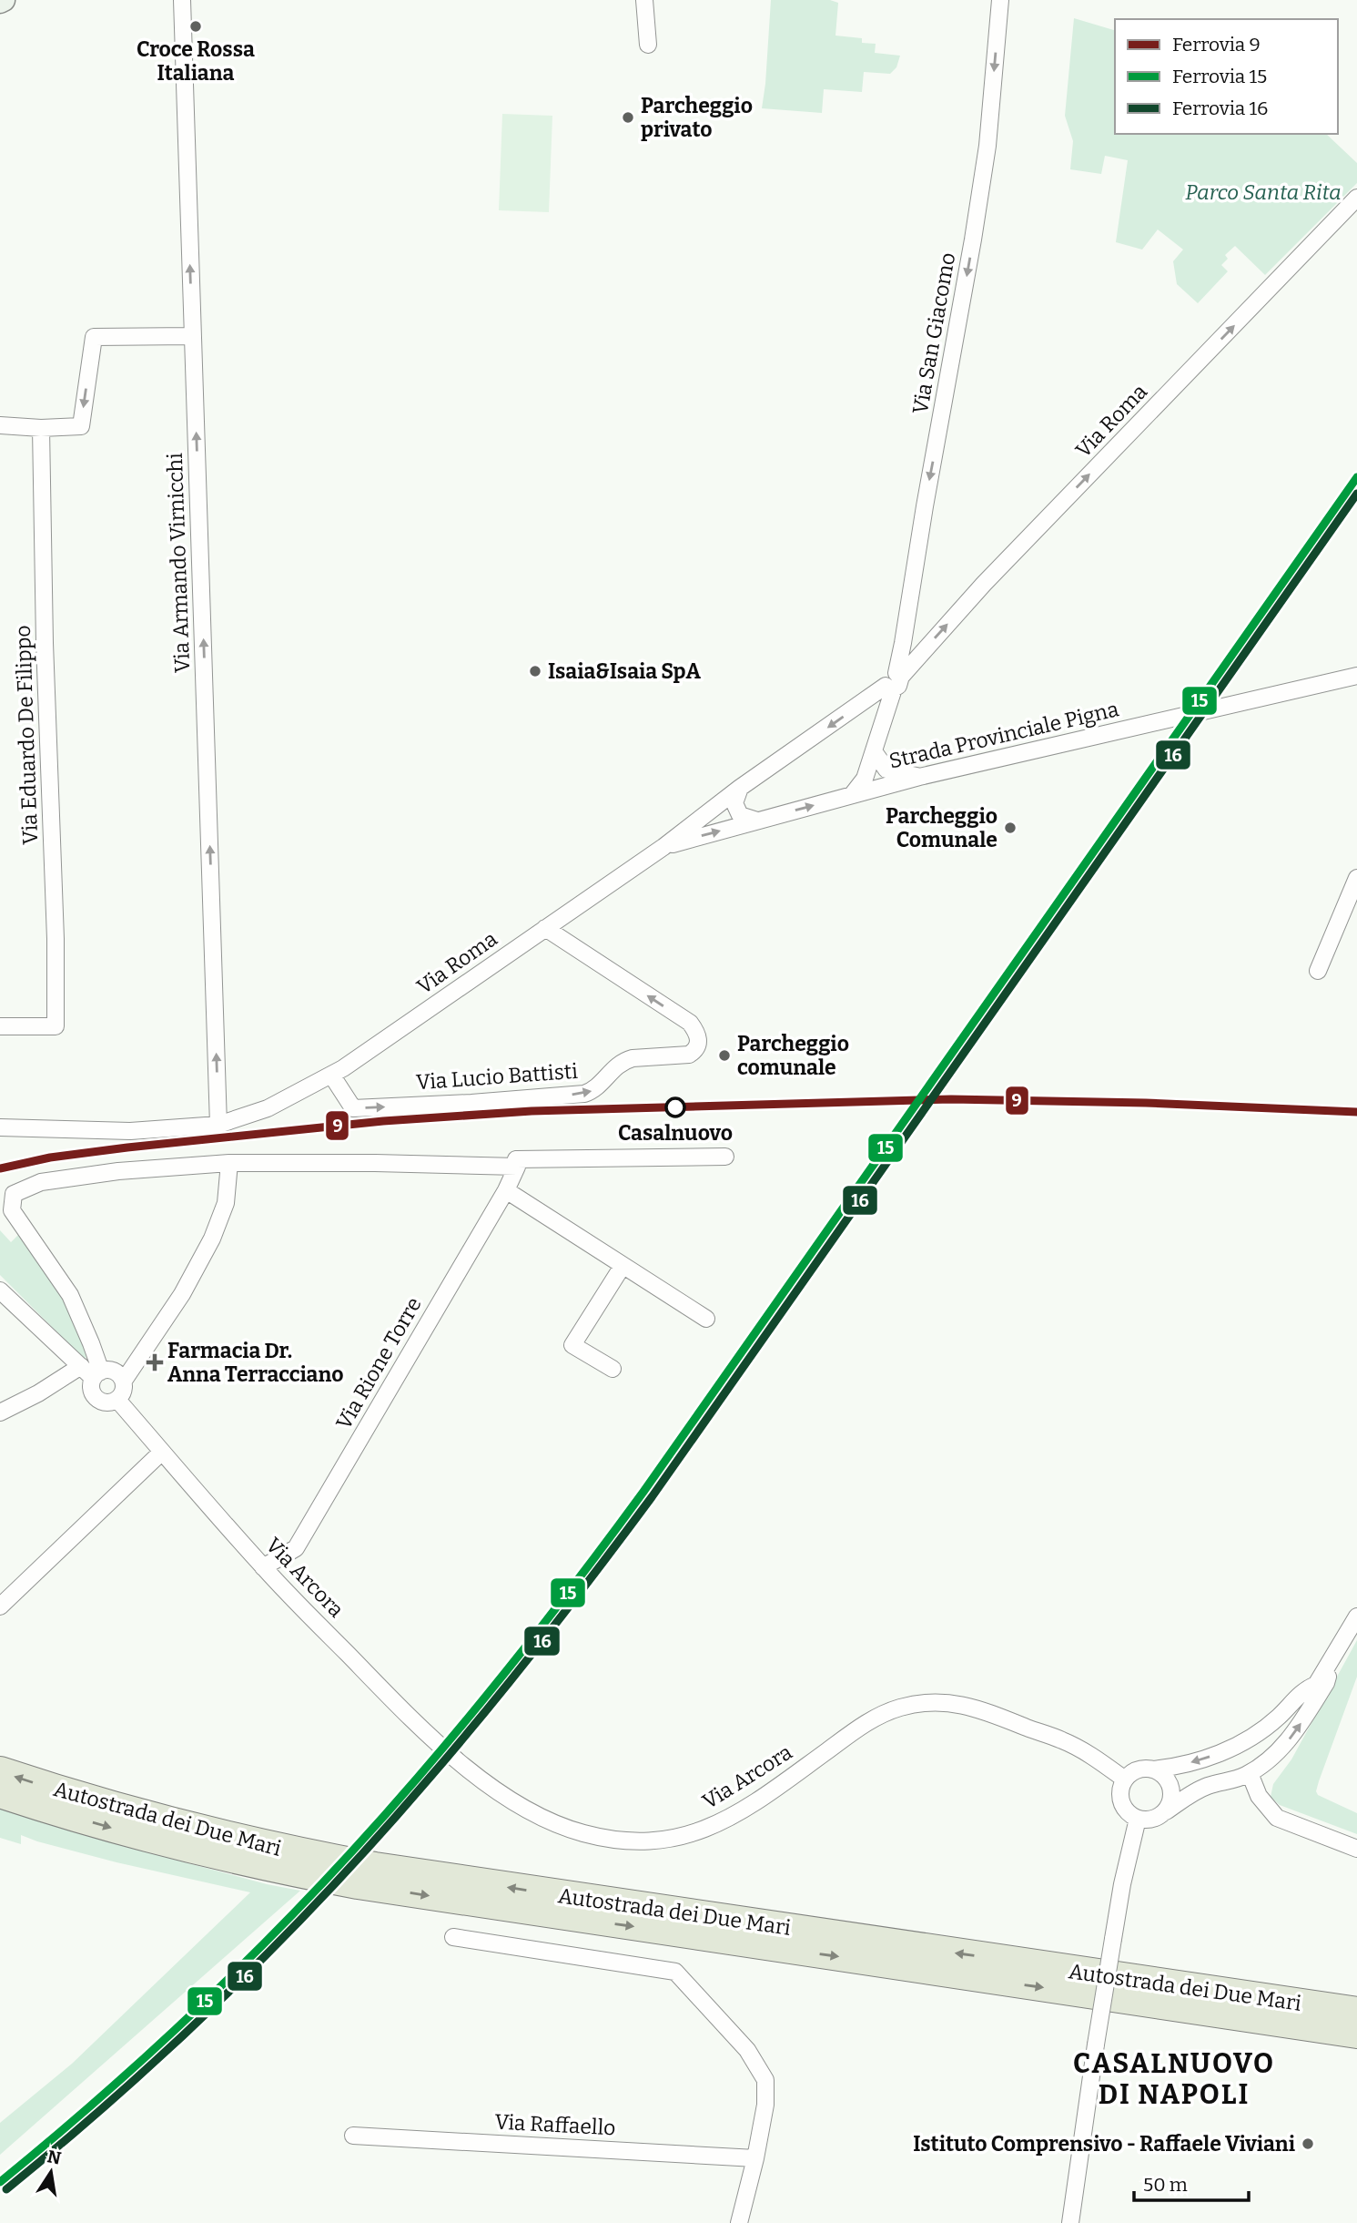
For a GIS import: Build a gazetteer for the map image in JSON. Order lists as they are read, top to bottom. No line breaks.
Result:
{"streets":{"highway":["Autostrada dei Due Mari"],"street":["Via San Giacomo","Via Roma","Via Armando Virnicchi","Via Eduardo De Filippo","Strada Provinciale Pigna","Via Lucio Battisti","Via Rione Torre","Via Arcora","Via Raffaello"]},"crossings":[["Via San Giacomo","Via Roma"],["Via Roma","Via Armando Virnicchi"],["Via Roma","Strada Provinciale Pigna"],["Via Roma","Via Lucio Battisti"],["Via Rione Torre","Via Arcora"]],"one_way":["Via San Giacomo","Via Armando Virnicchi"],"districts":["CASALNUOVO DI NAPOLI"],"parks":["Parco Santa Rita"],"places":{"other":["Croce Rossa Italiana","Parcheggio privato","Isaia&Isaia SpA","Parcheggio Comunale","Parcheggio comunale","Casalnuovo","Istituto Comprensivo - Raffaele Viviani"],"health":["Farmacia Dr. Anna Terracciano"]},"lines":["rail line 15","rail line 16","rail line 9"],"legend":["Ferrovia 9","Ferrovia 15","Ferrovia 16"],"scale_bar":"50 m","north":"top"}
